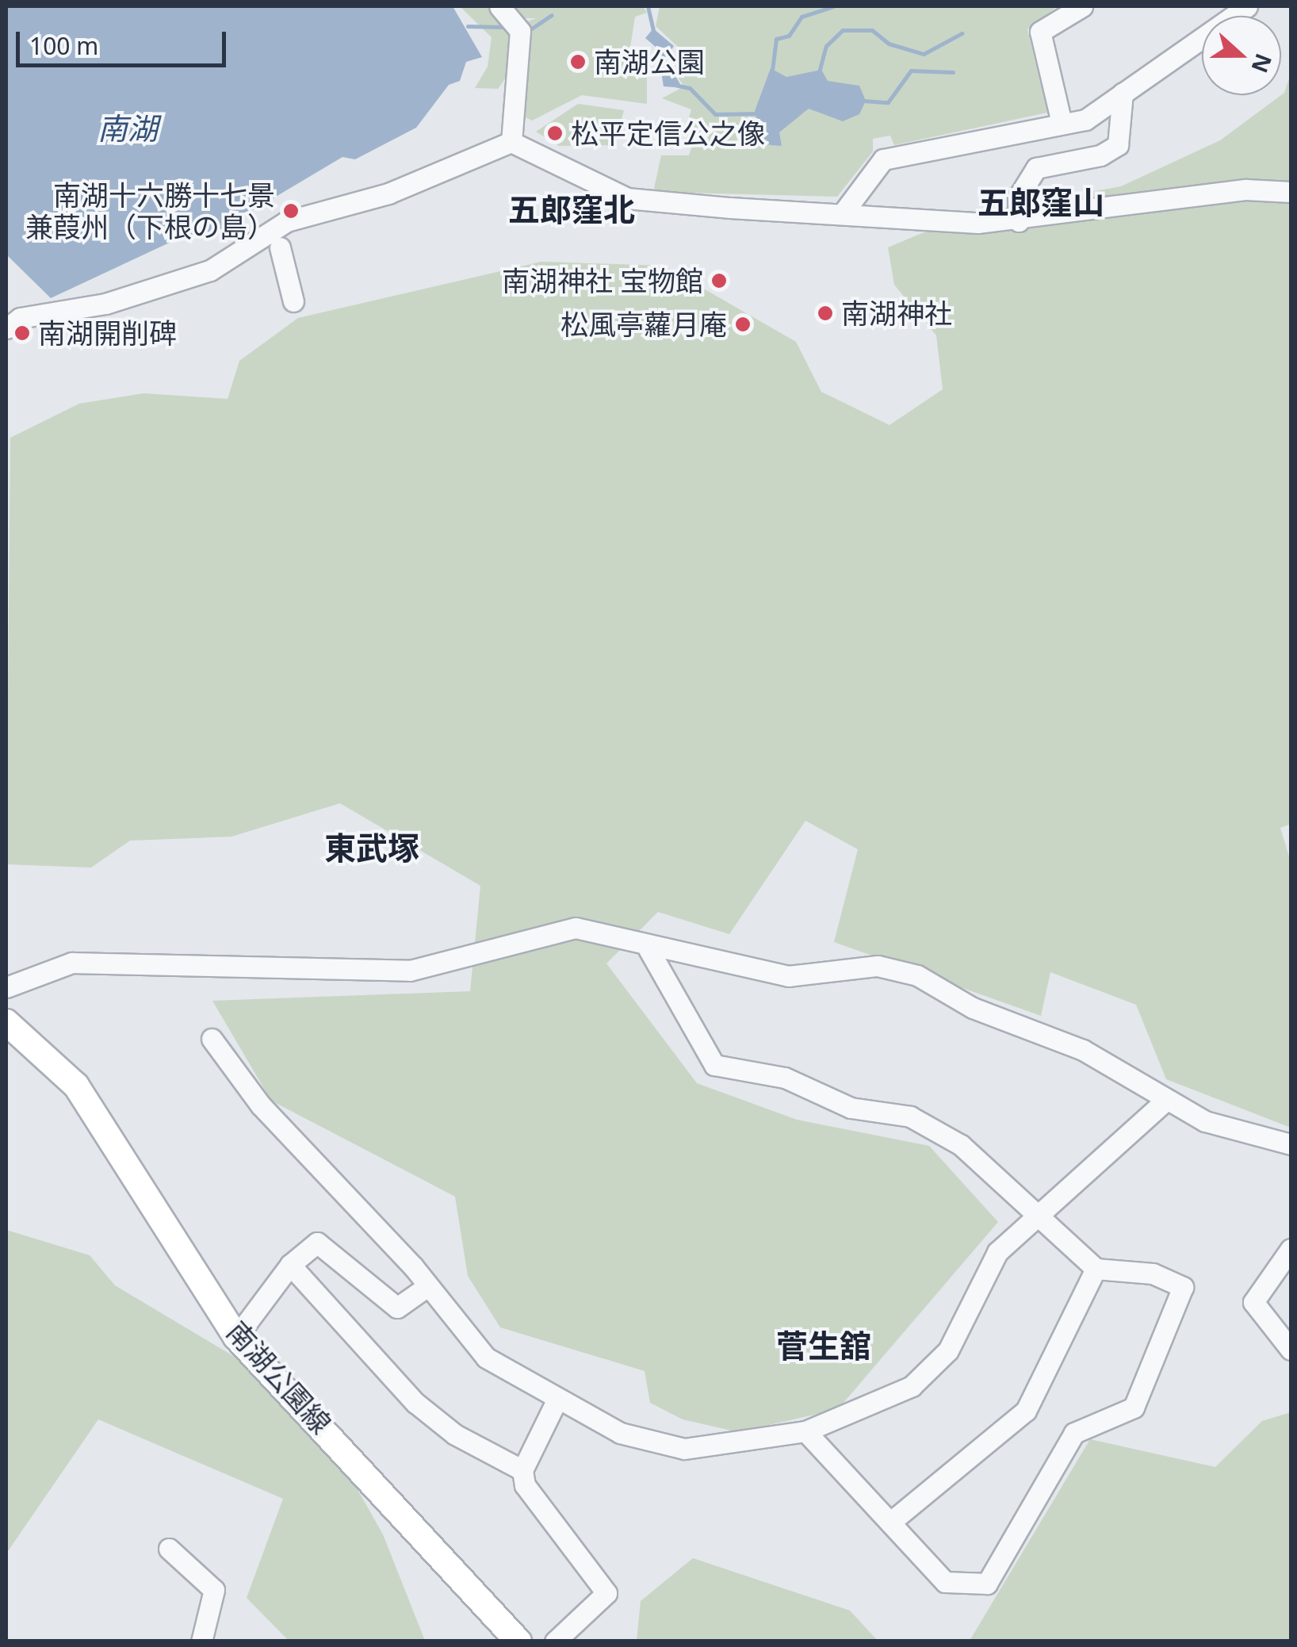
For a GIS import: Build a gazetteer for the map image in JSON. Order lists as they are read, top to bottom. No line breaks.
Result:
{"streets":{"main road":["南湖公園線"]},"districts":["五郎窪山","五郎窪北","東武塚","菅生舘"],"water":["南湖"],"places":["南湖公園","松平定信公之像","南湖十六勝十七景 兼葭州（下根の島）","南湖神社 宝物館","南湖神社","松風亭蘿月庵","南湖開削碑"],"scale_bar":"100 m","north":"right"}
